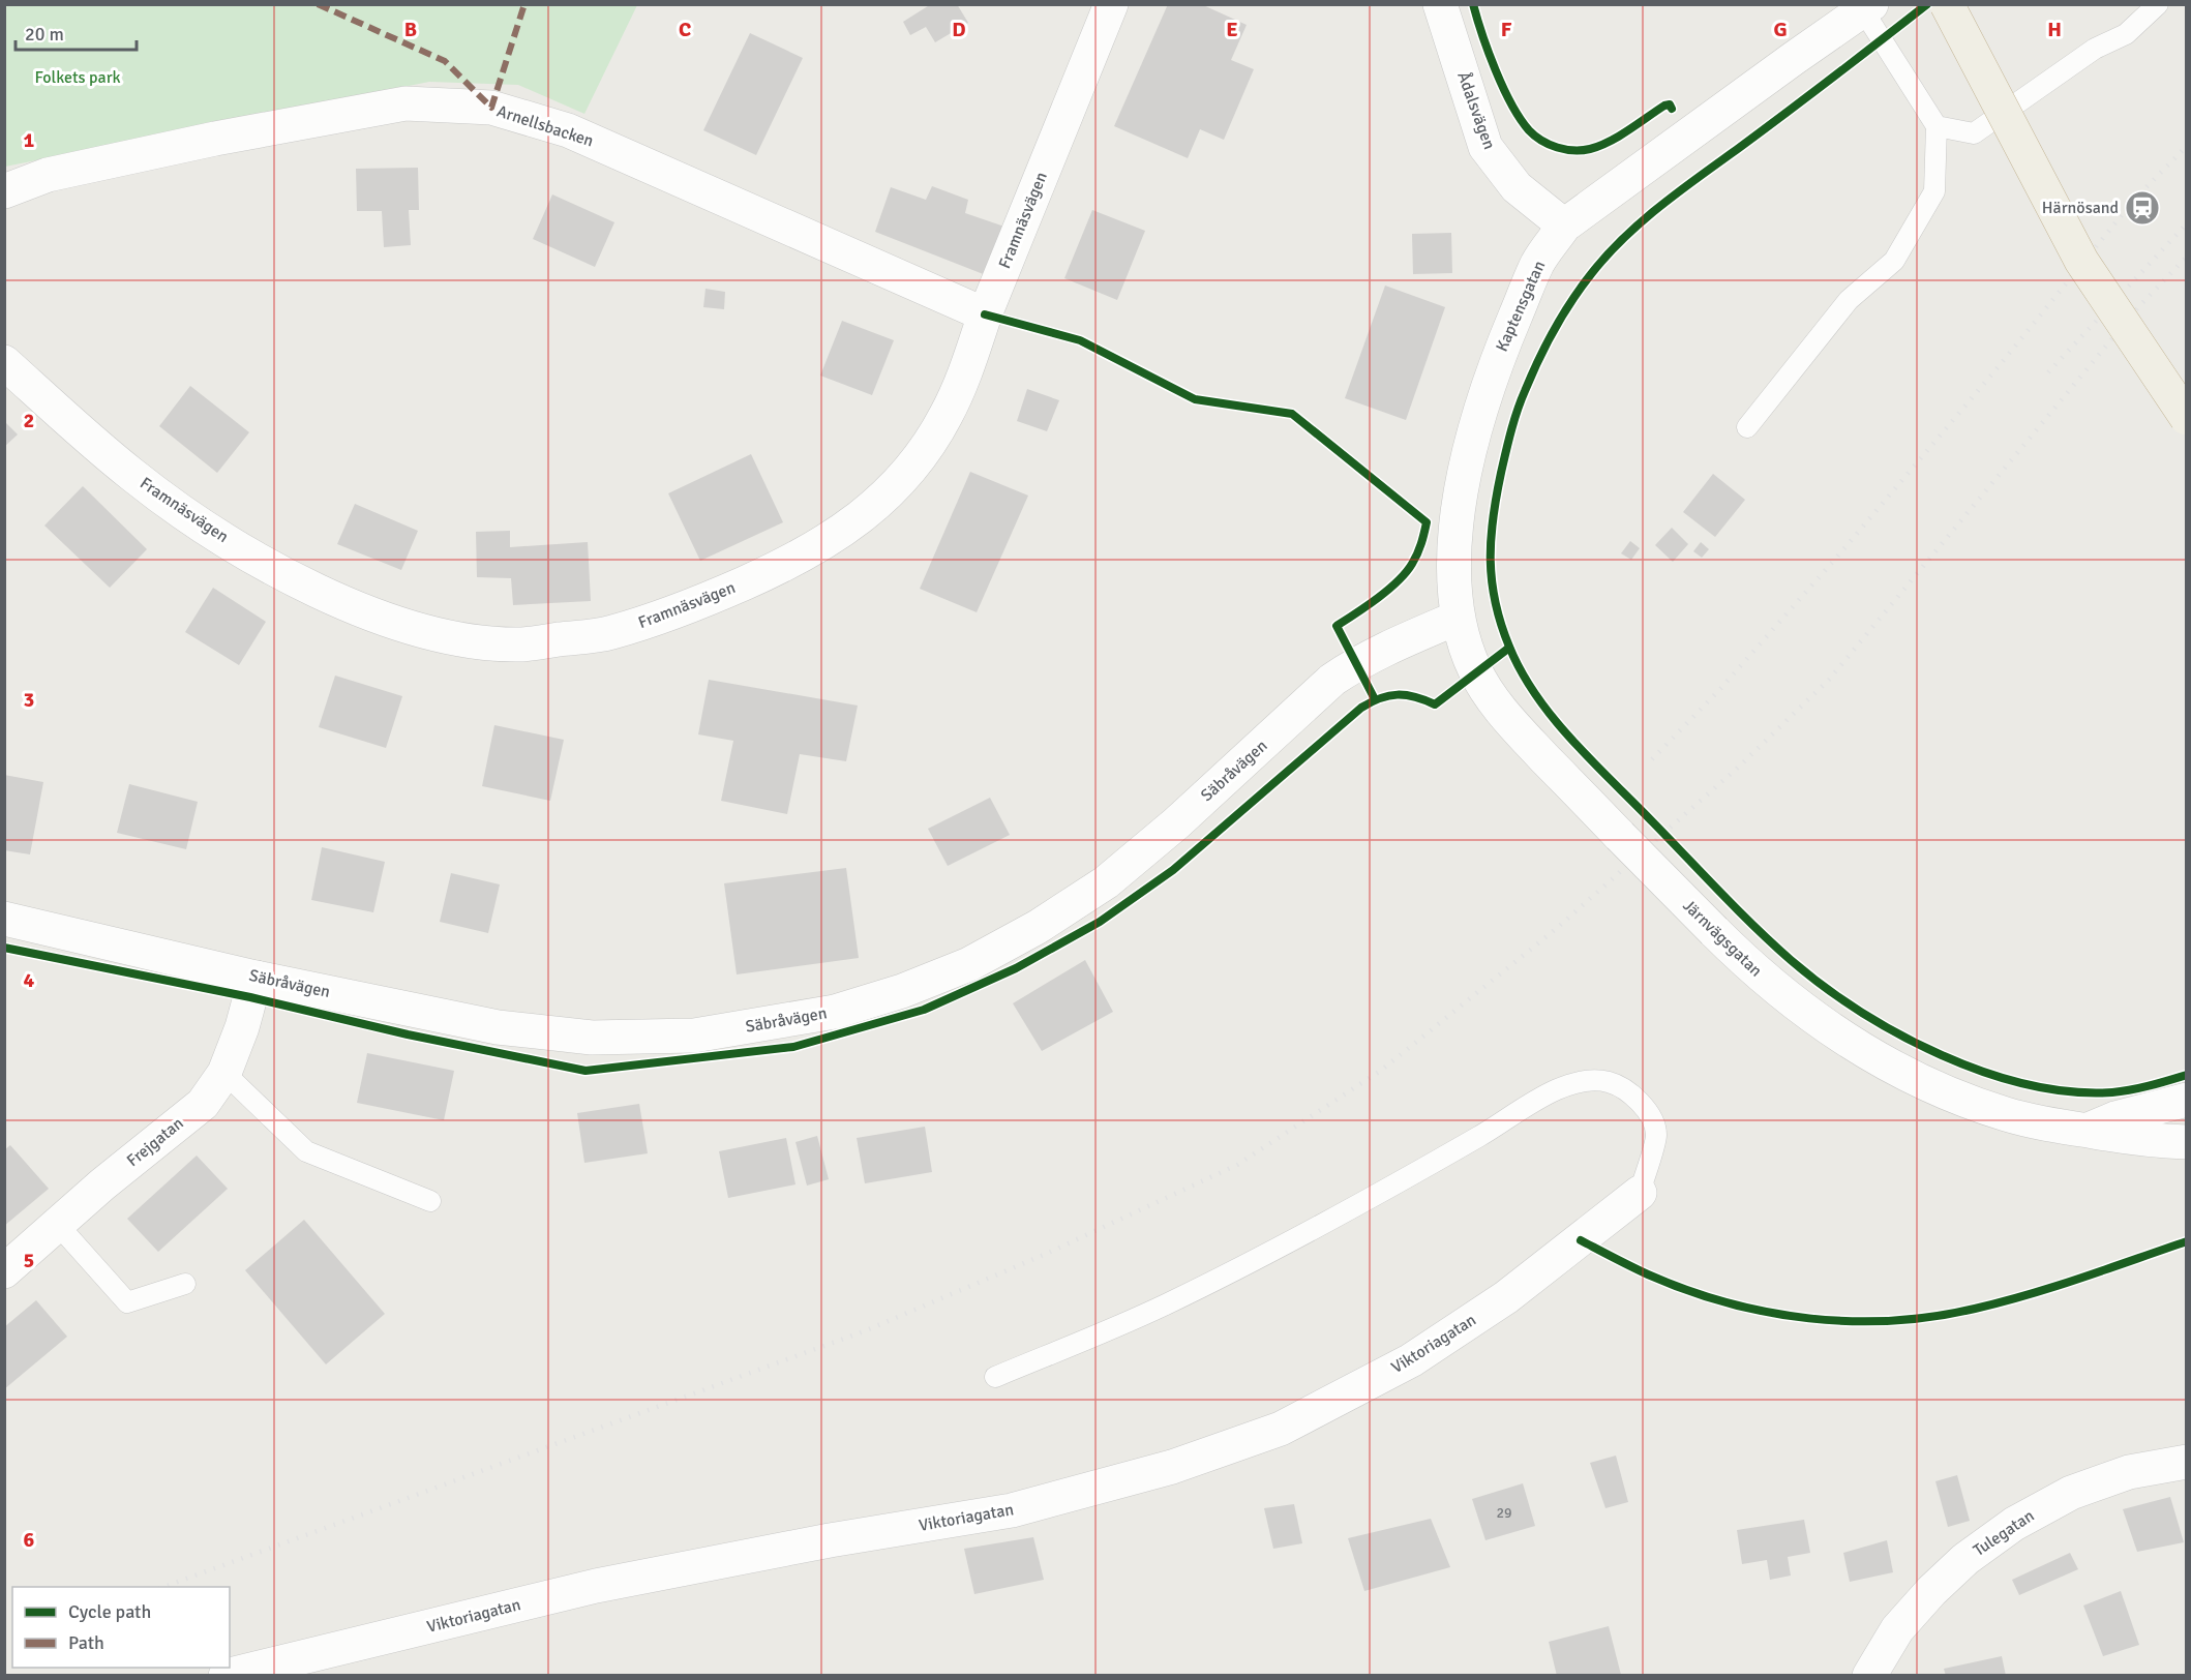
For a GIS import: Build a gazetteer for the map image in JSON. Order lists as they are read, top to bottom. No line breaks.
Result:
{"streets":{"street":["Ådalsvägen","Arnellsbacken","Framnäsvägen","Kaptensgatan","Säbråvägen","Järnvägsgatan","Frejgatan","Viktoriagatan","Tulegatan"]},"crossings":[["Ådalsvägen","Kaptensgatan"],["Arnellsbacken","Framnäsvägen"],["Kaptensgatan","Säbråvägen"],["Kaptensgatan","Järnvägsgatan"],["Säbråvägen","Järnvägsgatan"],["Säbråvägen","Frejgatan"]],"parks":["Folkets park"],"places":{"station":["Härnösand"]},"house_numbers":["29"],"legend":["Cycle path","Path"],"scale_bar":"20 m","grid":{"columns":["B","C","D","E","F","G","H"],"rows":["1","2","3","4","5","6"]}}
